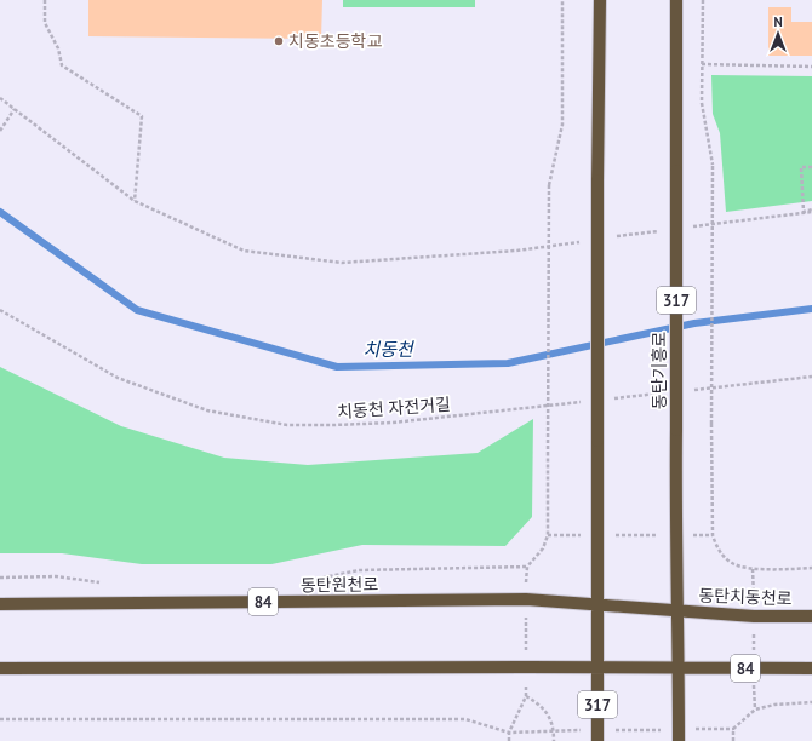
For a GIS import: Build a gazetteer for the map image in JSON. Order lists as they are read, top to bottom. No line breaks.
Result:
{"streets":{"main road":["317","동탄기흥로","동탄원천로","동탄치동천로","84"],"path":["치동천 자전거길"]},"crossings":[["317","동탄원천로"],["317","84"],["동탄기흥로","동탄원천로"],["동탄기흥로","동탄치동천로"],["동탄기흥로","84"],["동탄원천로","동탄치동천로"]],"water":["치동천"],"places":["치동초등학교"],"north":"top"}
